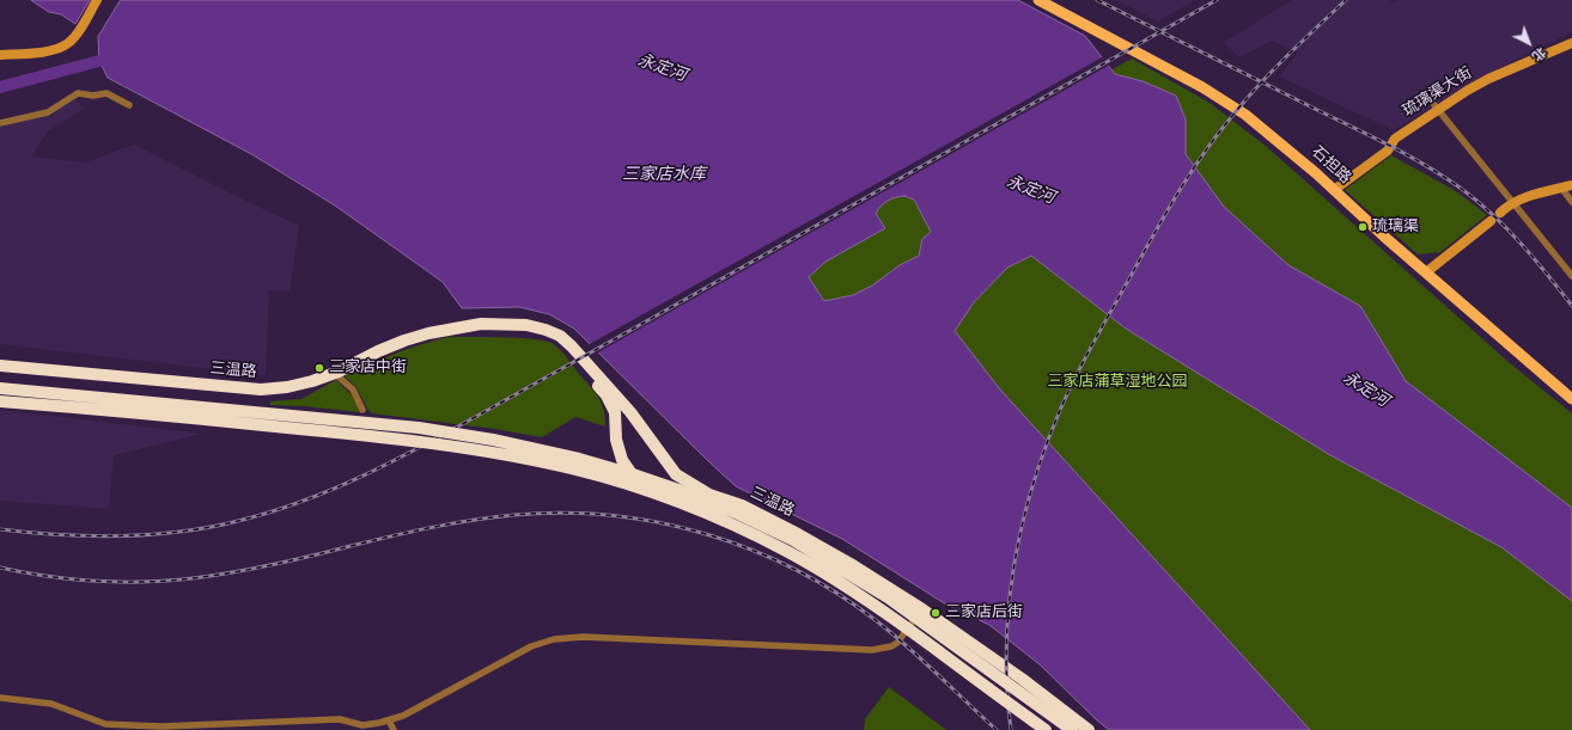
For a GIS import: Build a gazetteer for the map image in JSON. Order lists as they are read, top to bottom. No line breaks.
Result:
{"streets":{"highway":["三温路"],"main road":["石担路"],"street":["琉璃渠大街"]},"crossings":[["琉璃渠大街","石担路"]],"water":["永定河","三家店水库"],"parks":["三家店蒲草湿地公园"],"places":["琉璃渠","三家店中街","三家店后街"],"north":"bottom right"}
